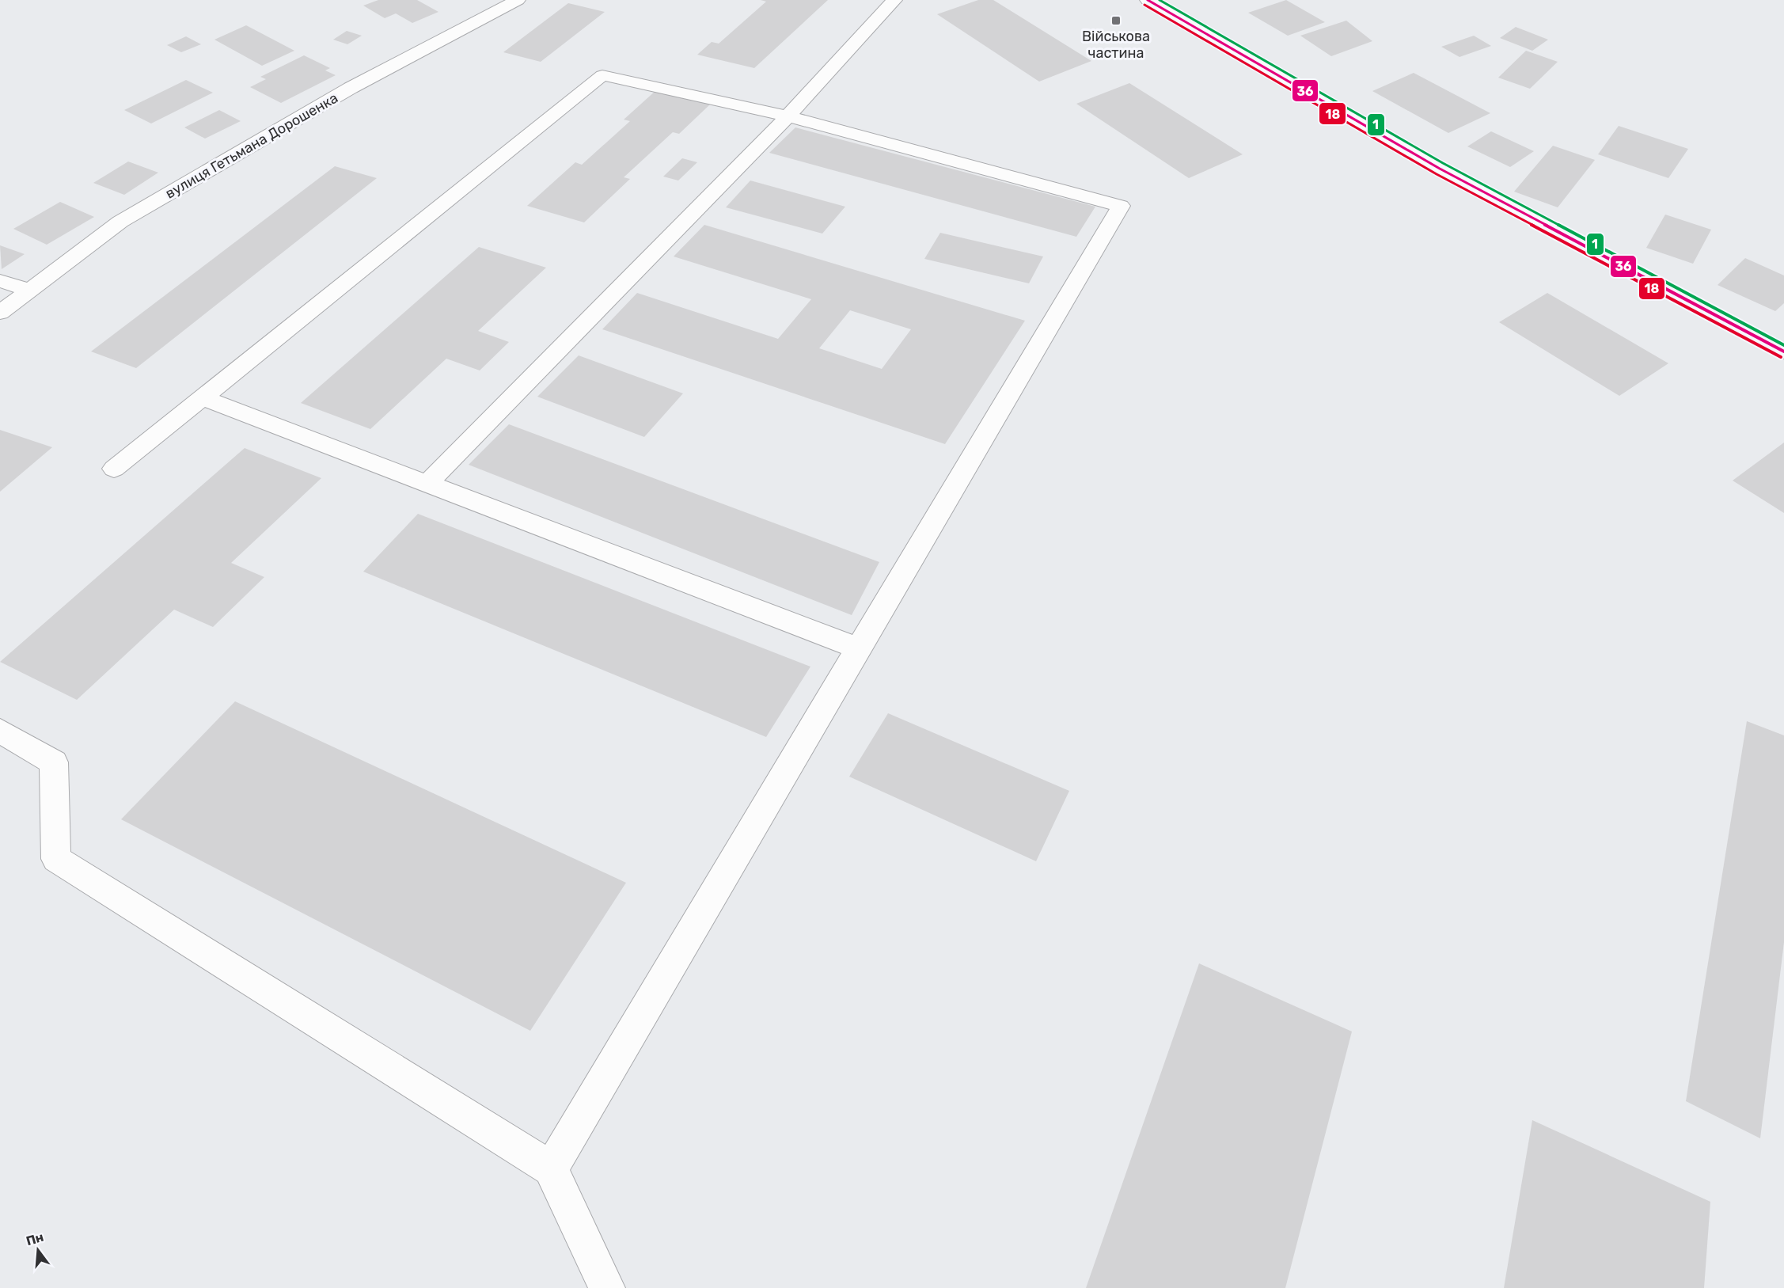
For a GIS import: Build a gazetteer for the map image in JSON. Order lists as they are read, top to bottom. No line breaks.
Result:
{"streets":{"main road":["вулиця Гетьмана Дорошенка"]},"places":{"transit":["Військова частина"]},"lines":["transit line 36","transit line 1","transit line 18"],"north":"top"}
